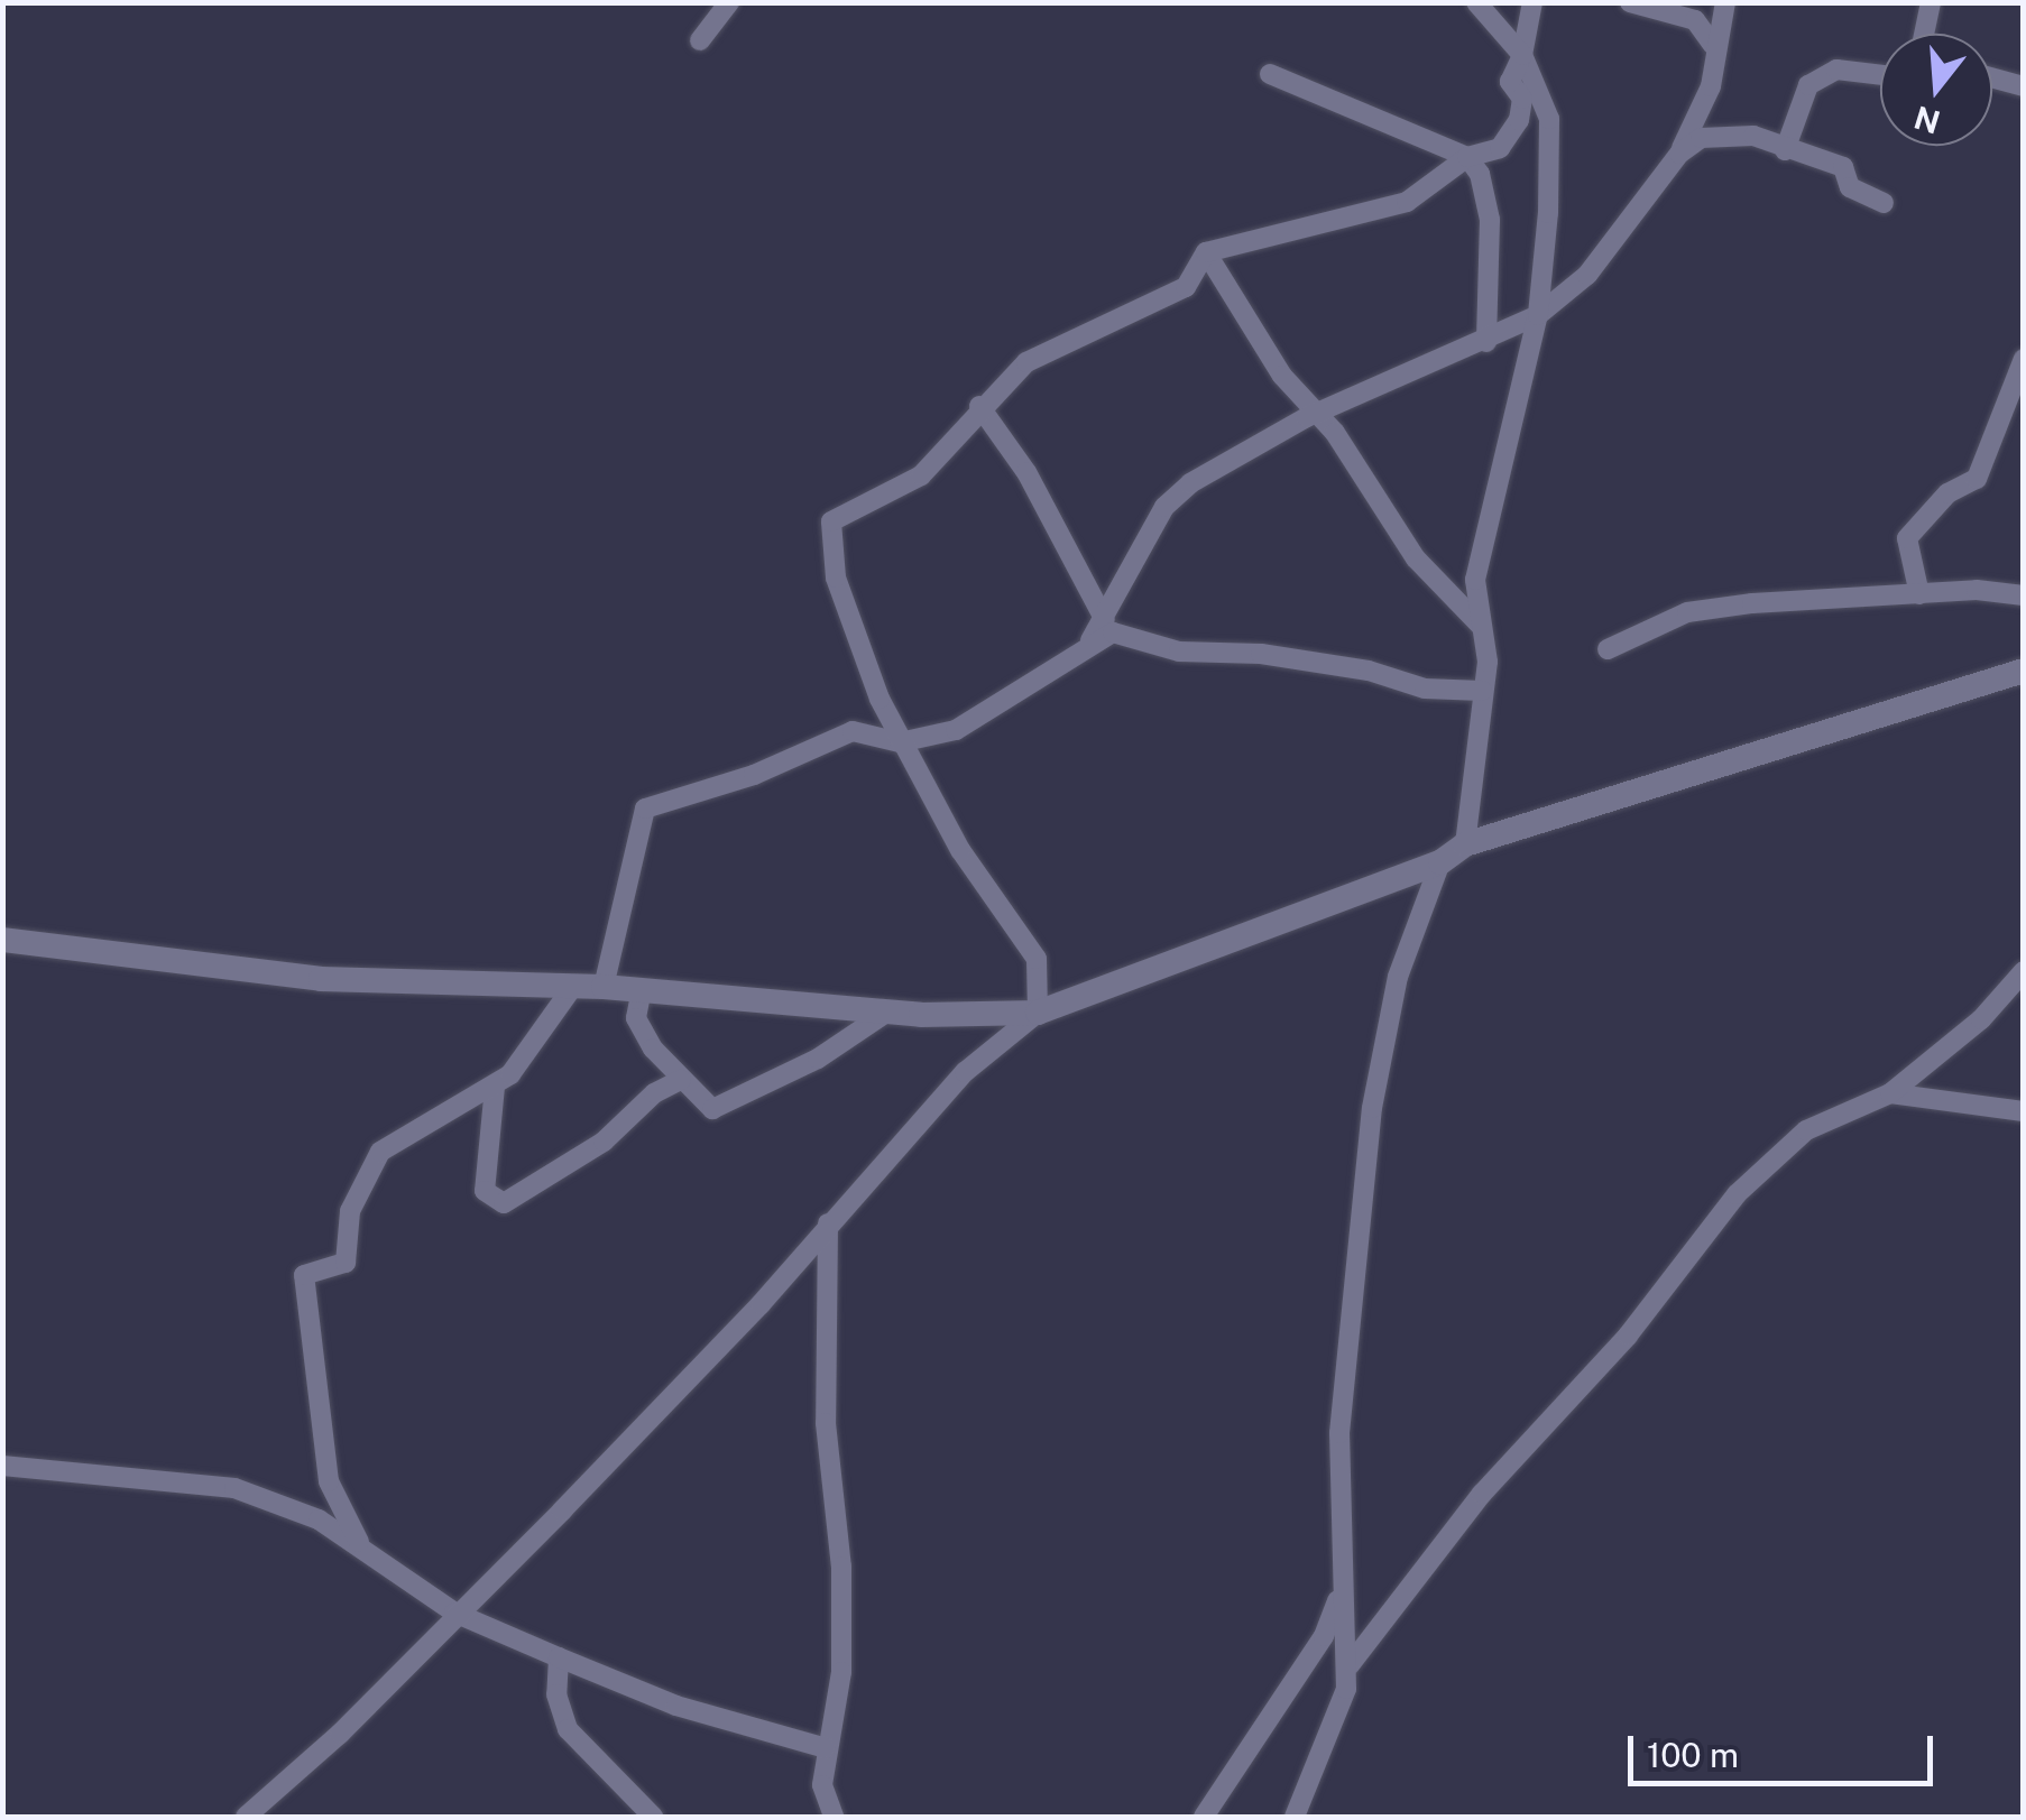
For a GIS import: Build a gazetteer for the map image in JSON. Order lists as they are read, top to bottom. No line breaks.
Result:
{"scale_bar":"100 m","north":"bottom"}
